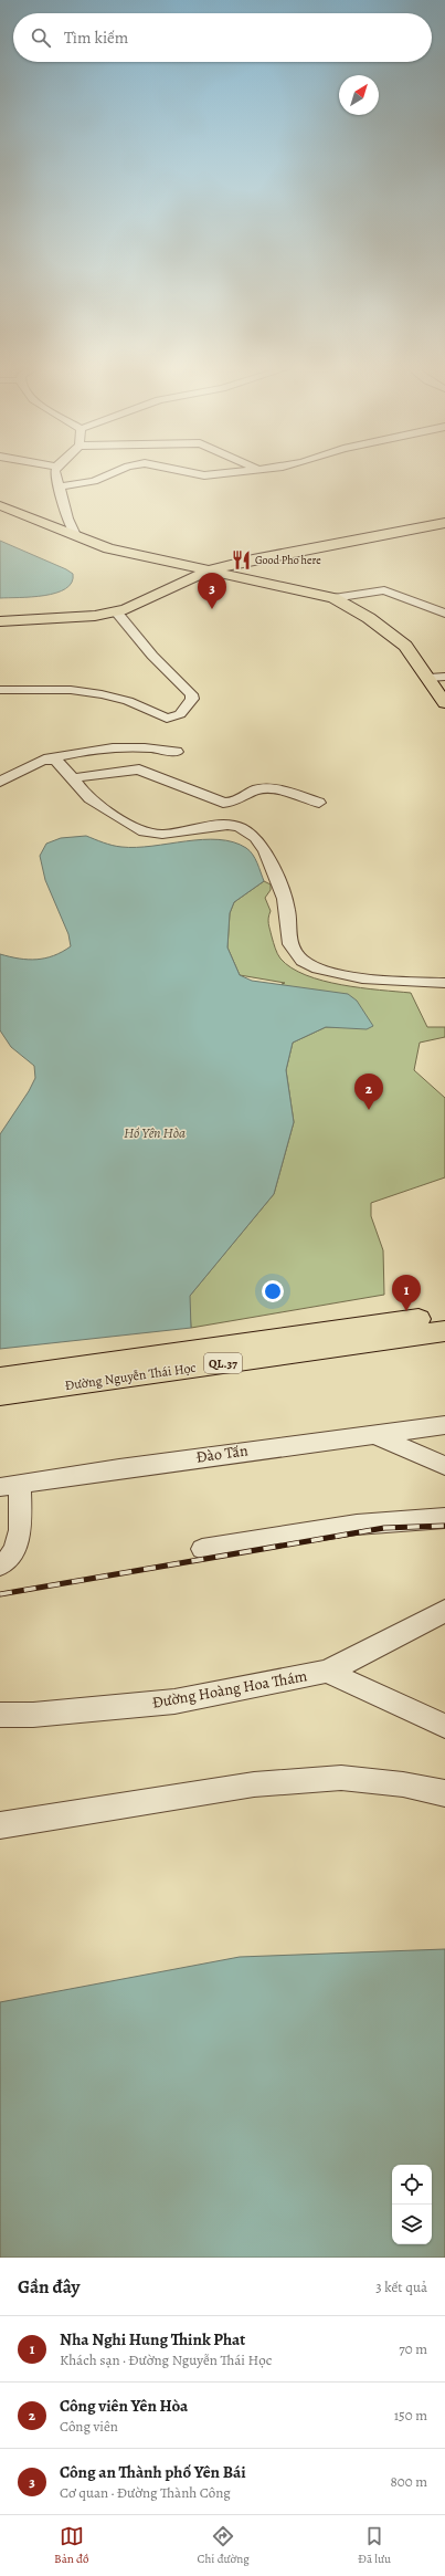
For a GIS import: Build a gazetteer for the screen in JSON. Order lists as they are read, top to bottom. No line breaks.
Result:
{"streets":{"main road":["QL.37","Đường Nguyễn Thái Học"],"street":["Đào Tấn","Đường Hoàng Hoa Thám"]},"water":["Hồ Yên Hòa"],"places":{"restaurant":["Good Pho here"]},"north":"top right","page":{"search":"Tìm kiếm","pins":["3","2","1"],"heading":["Gần đây","3 kết quả"],"list":[{"mark":"1","name":"Nha Nghi Hung Think Phat","note":"Khách sạn · Đường Nguyễn Thái Học","value":"70 m"},{"mark":"2","name":"Công viên Yên Hòa","note":"Công viên","value":"150 m"},{"mark":"3","name":"Công an Thành phố Yên Bái","note":"Cơ quan · Đường Thành Công","value":"800 m"}],"nav":["Bản đồ","Chỉ đường","Đã lưu"]}}
